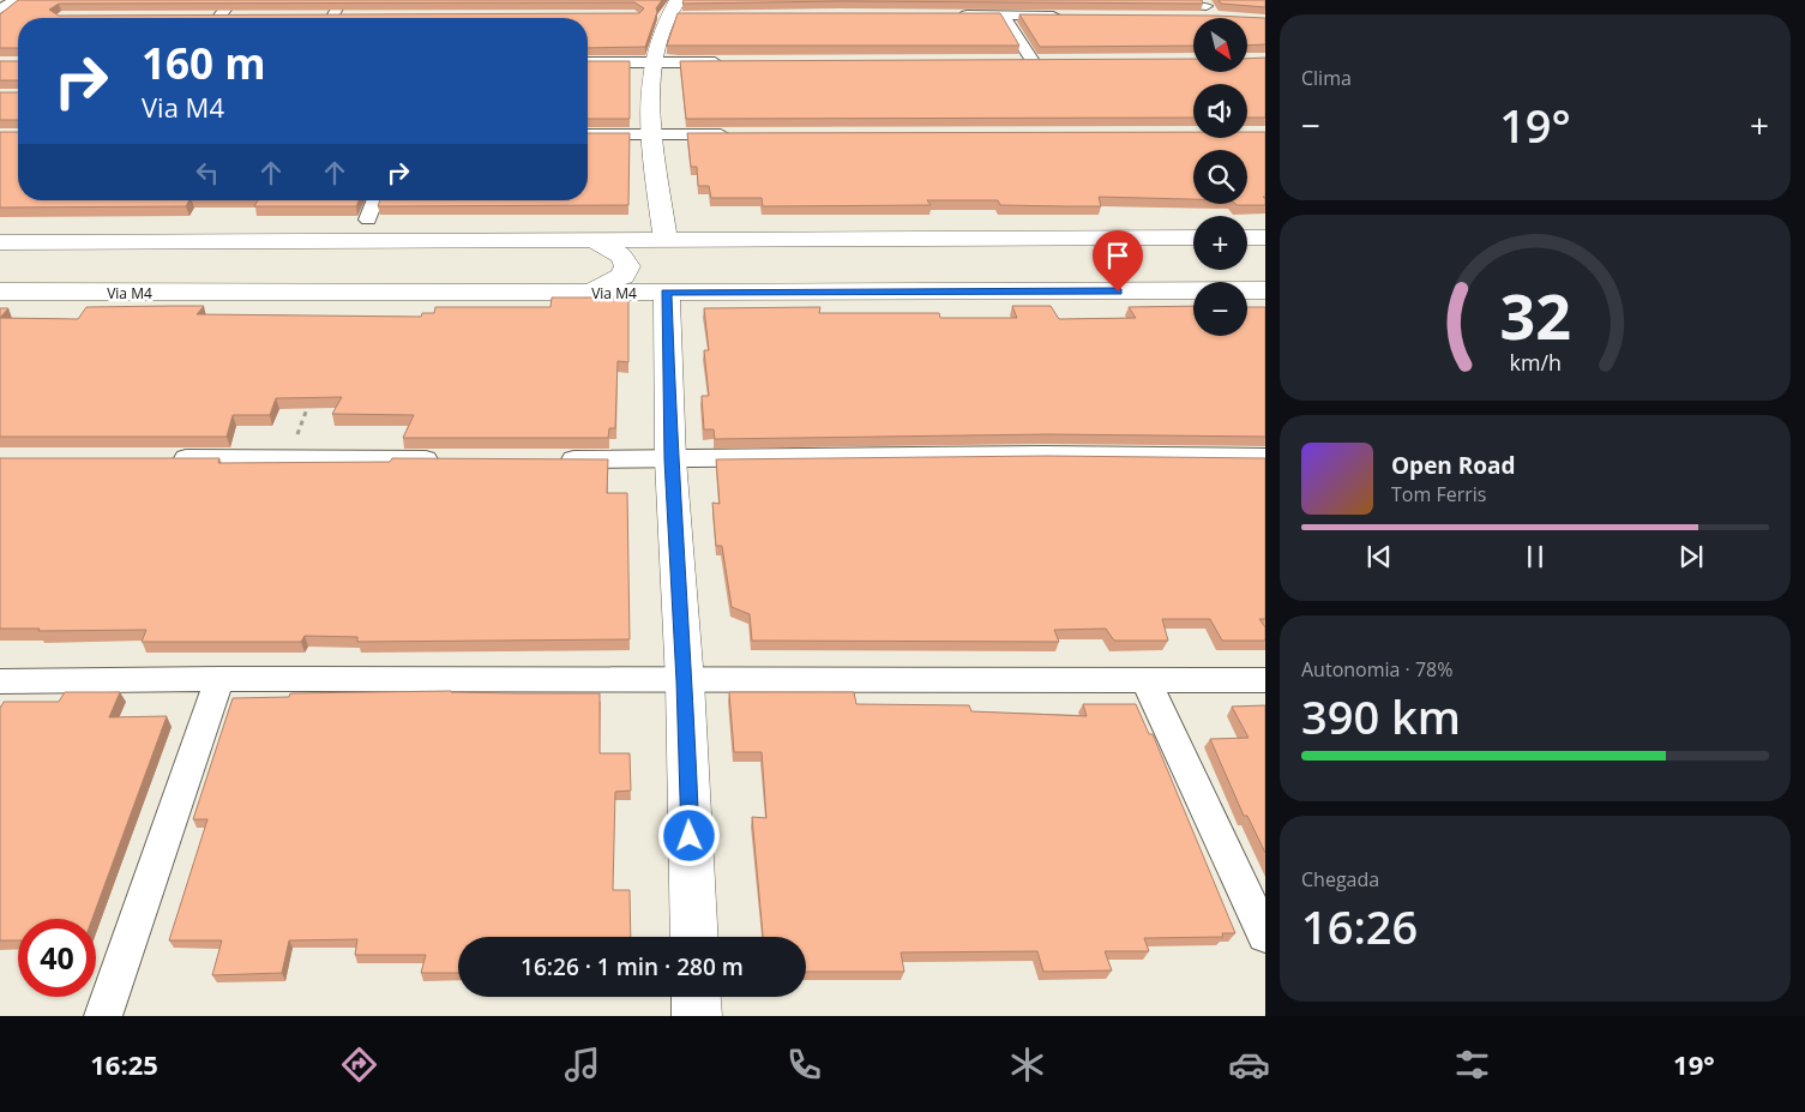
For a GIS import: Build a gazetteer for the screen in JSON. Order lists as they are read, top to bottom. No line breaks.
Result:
{"streets":{"main road":["Via M4"]},"north":"bottom right","page":{"tile":["Clima",["Autonomia · 78%","390 km"],["Chegada","16:26"]],"map_buttons":["+","−"],"turn":["160 m","Via M4"],"heat":["−","19°","+"],"song":["Open Road","Tom Ferris"],"limit":"40","trip":"16:26 · 1 min · 280 m","tabs":["16:25","19°"],"gauge":["32","km/h"]}}
